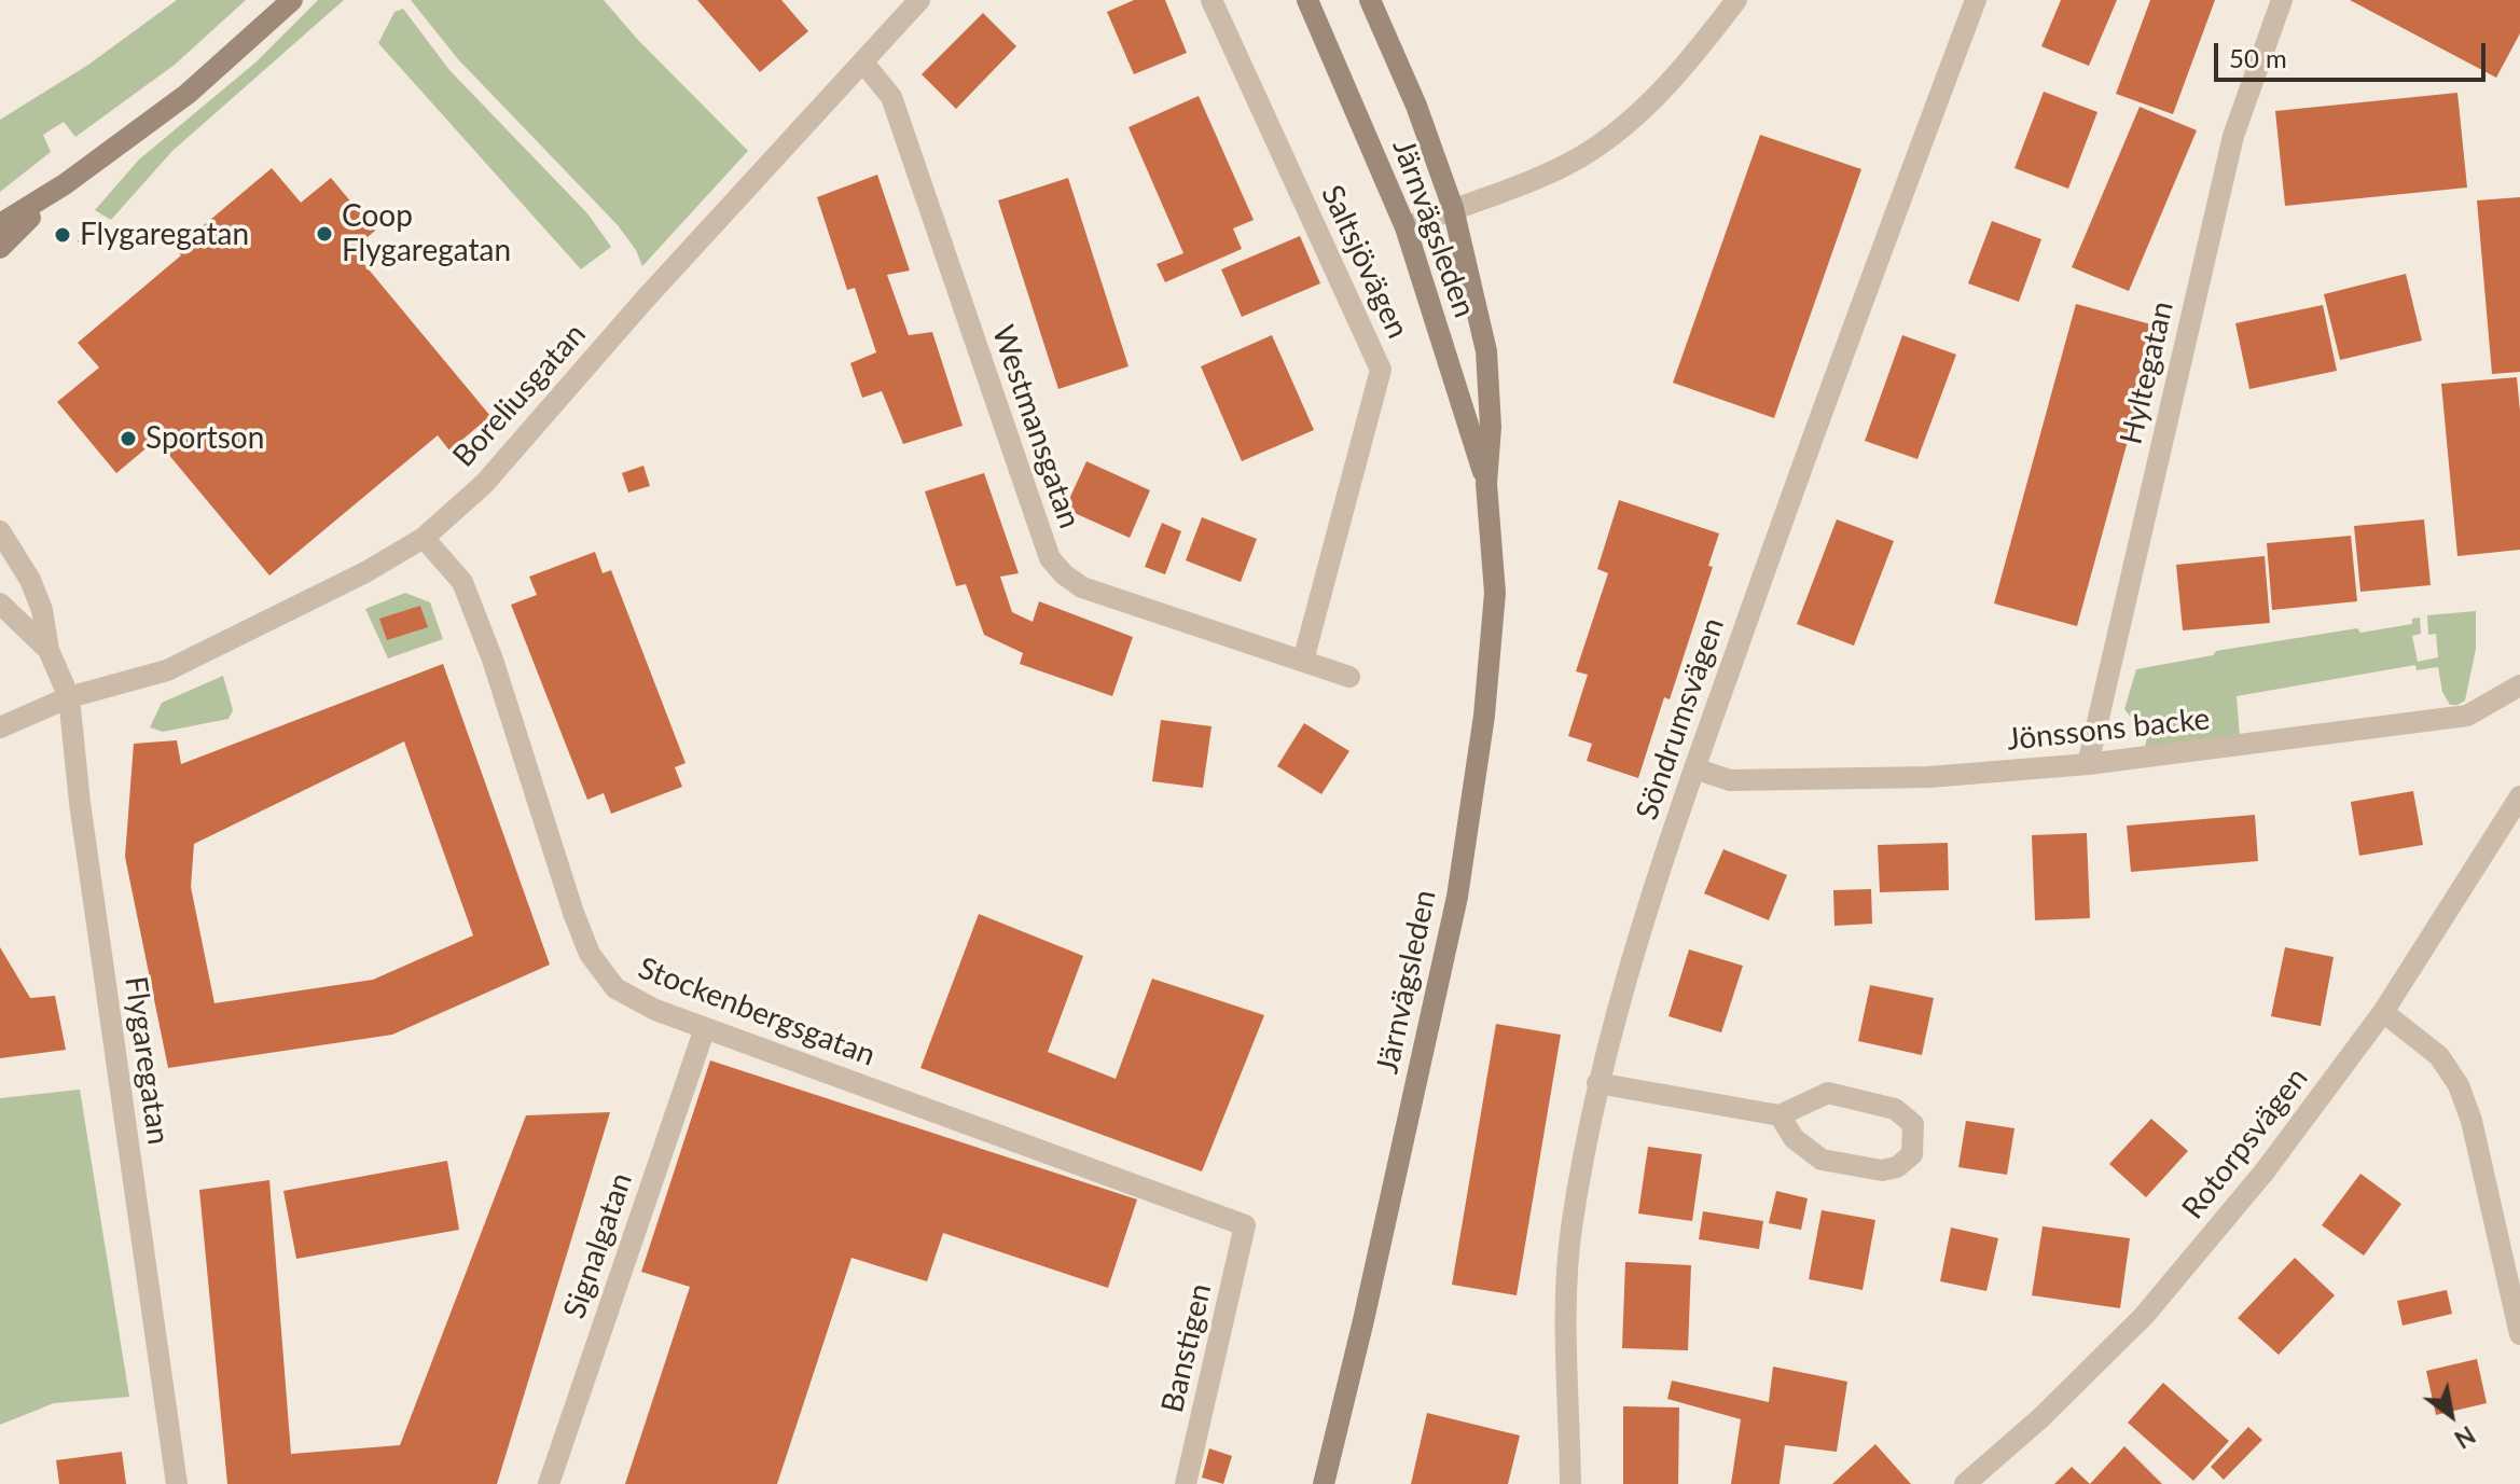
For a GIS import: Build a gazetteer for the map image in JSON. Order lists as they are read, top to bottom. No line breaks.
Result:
{"streets":{"main road":["Järnvägsleden"],"street":["Saltsjövägen","Hyltegatan","Boreliusgatan","Westmansgatan","Söndrumsvägen","Jönssons backe","Stockenbergsgatan","Flygaregatan","Rotorpsvägen","Signalgatan","Banstigen"]},"crossings":[["Saltsjövägen","Westmansgatan"],["Hyltegatan","Jönssons backe"],["Boreliusgatan","Westmansgatan"],["Boreliusgatan","Stockenbergsgatan"],["Boreliusgatan","Flygaregatan"],["Söndrumsvägen","Jönssons backe"],["Stockenbergsgatan","Signalgatan"],["Stockenbergsgatan","Banstigen"]],"places":["Coop Flygaregatan","Flygaregatan","Sportson"],"scale_bar":"50 m","north":"bottom right"}
